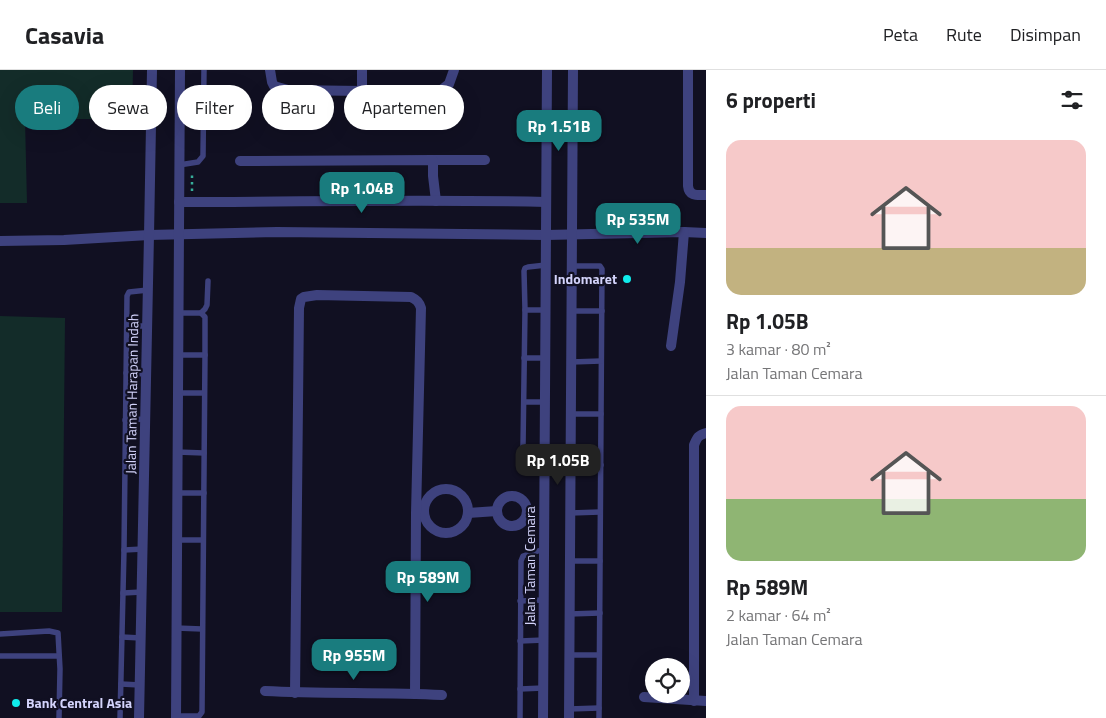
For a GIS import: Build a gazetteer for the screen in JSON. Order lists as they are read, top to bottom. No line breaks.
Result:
{"streets":{"street":["Jalan Taman Harapan Indah","Jalan Taman Cemara"]},"places":["Indomaret","Bank Central Asia"],"page":{"header":"Casavia","nav":["Peta","Rute","Disimpan"],"heading":"6 properti","chip":["Beli","Sewa","Filter","Baru","Apartemen"],"price":["Rp 1.51B","Rp 1.04B","Rp 535M","Rp 1.05B","Rp 589M","Rp 955M"],"list":[{"name":"Rp 1.05B","note":"3 kamar · 80 m² · Jalan Taman Cemara"},{"name":"Rp 589M","note":"2 kamar · 64 m² · Jalan Taman Cemara"}]}}
